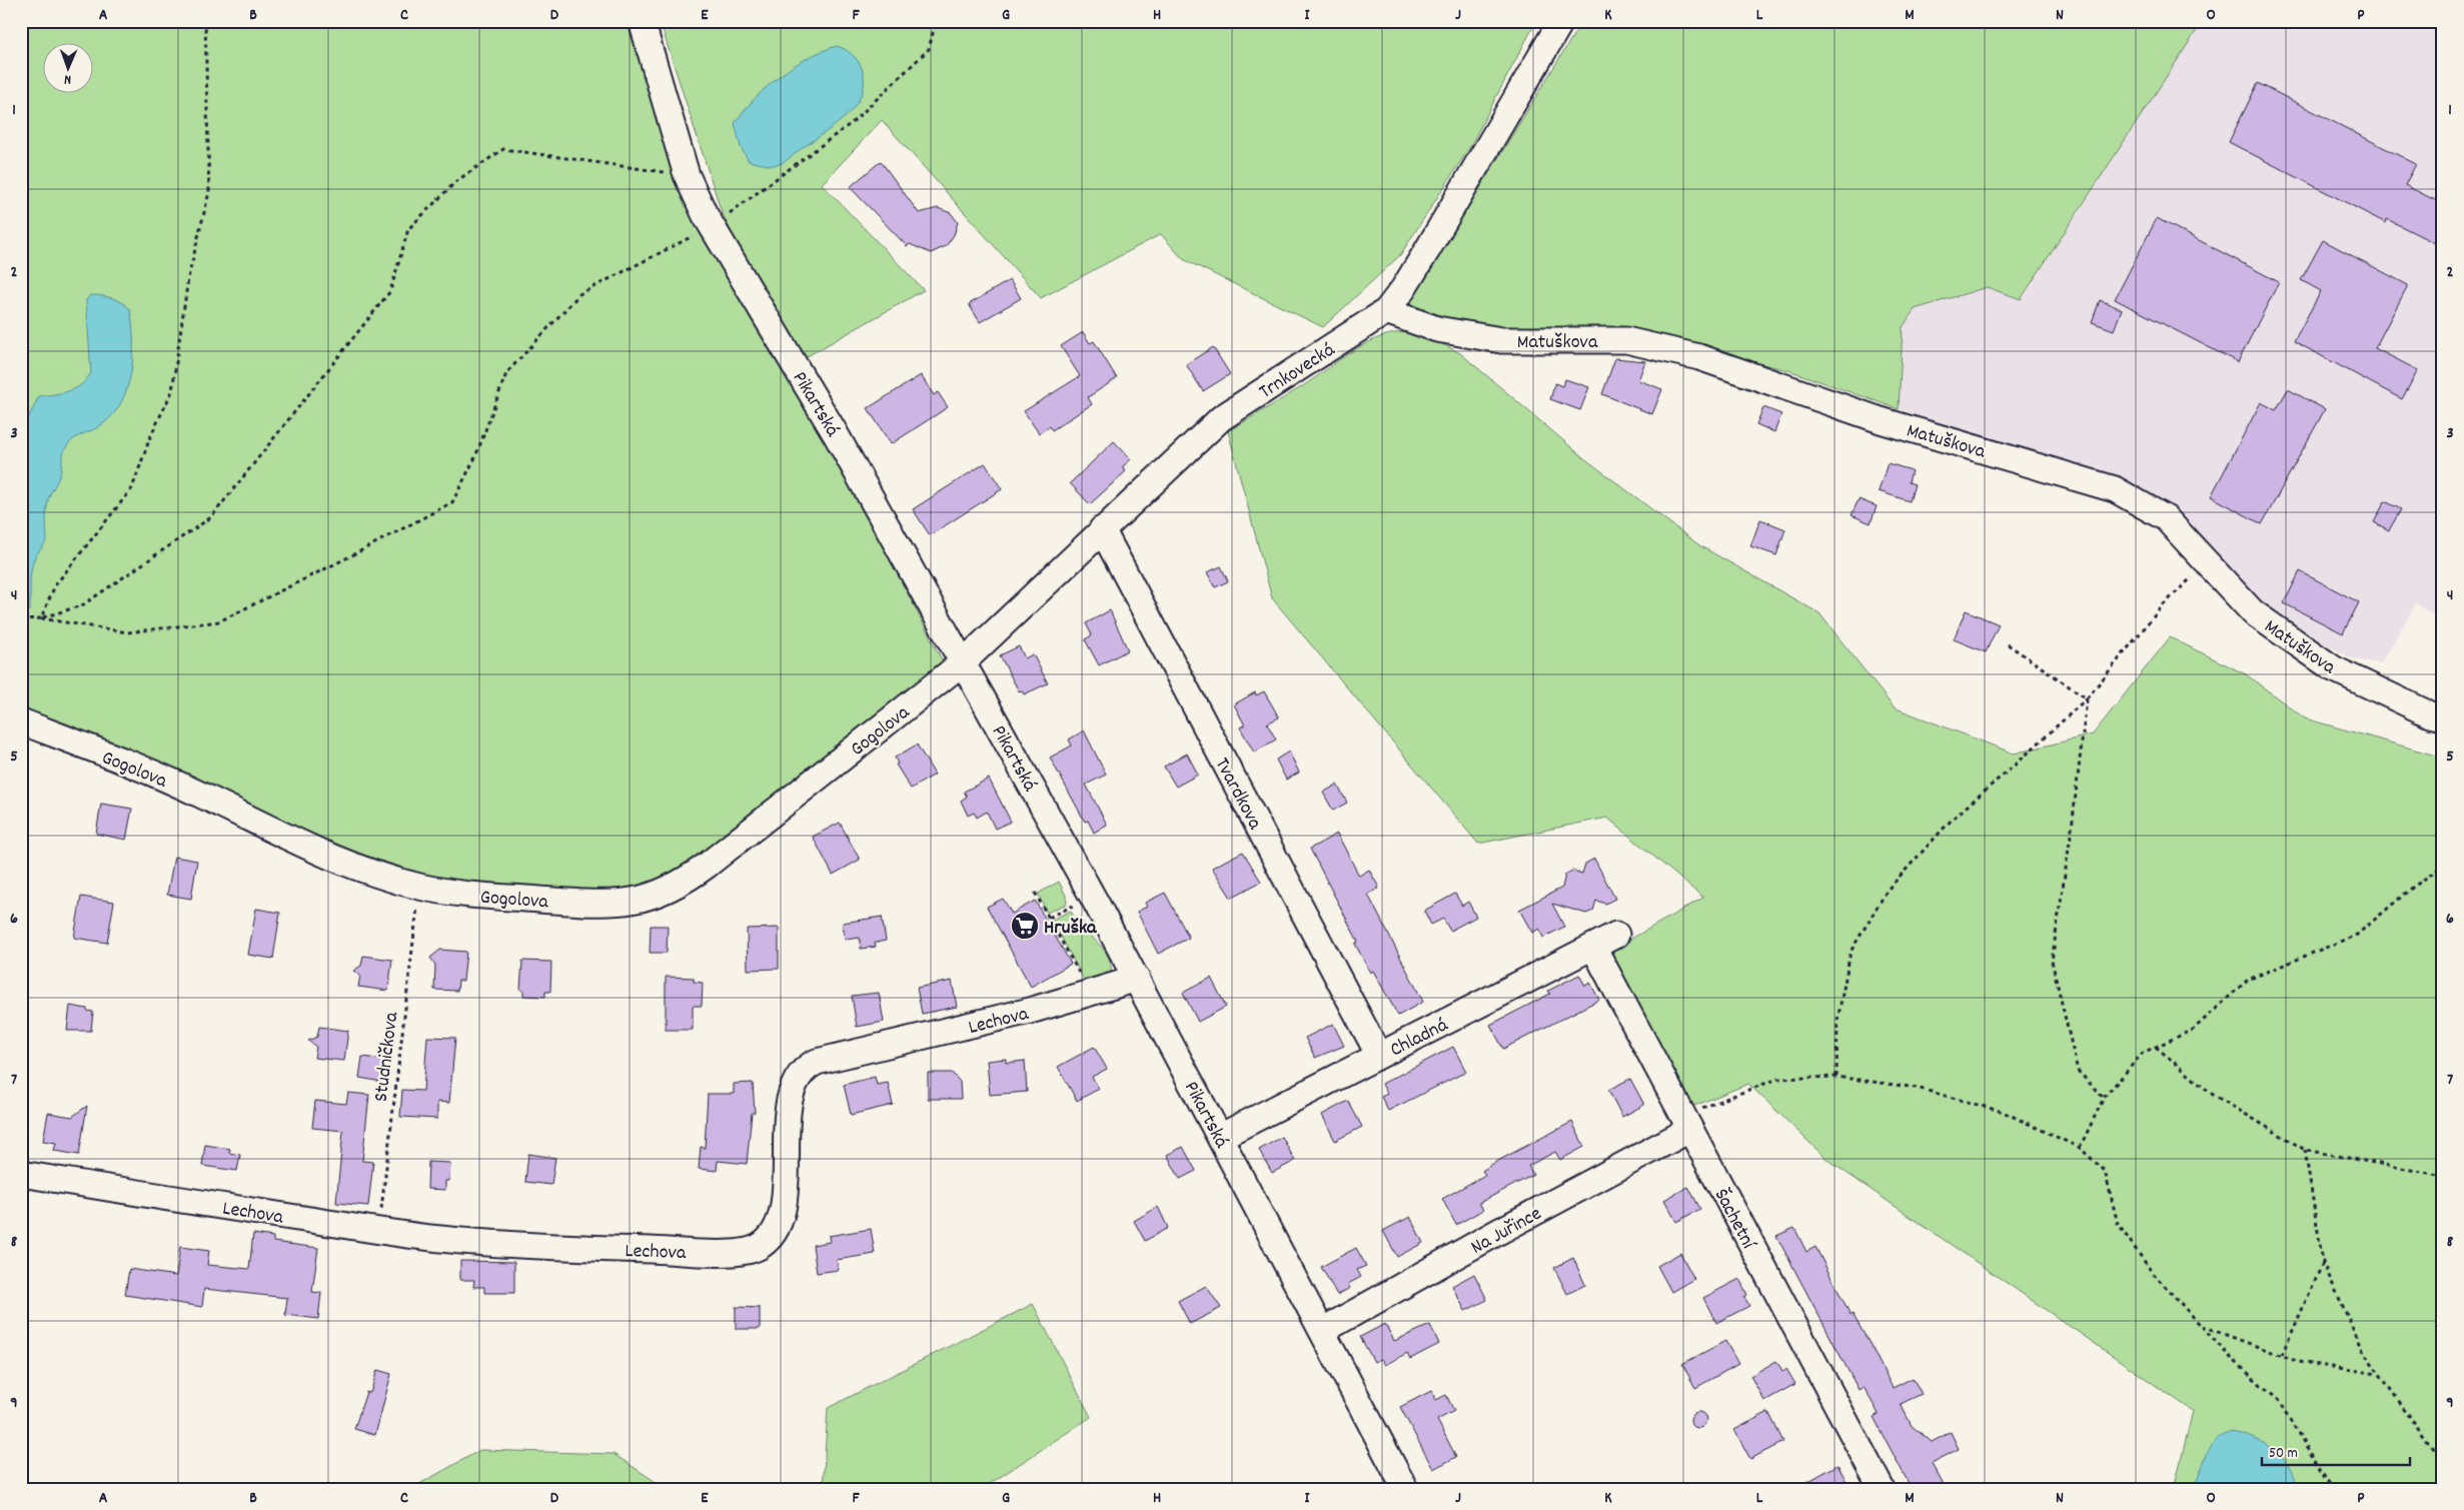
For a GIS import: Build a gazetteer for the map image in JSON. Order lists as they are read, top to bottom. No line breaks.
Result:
{"streets":{"street":["Matuškova","Trnkovecká","Pikartská","Gogolova","Tvardkova","Lechova","Chladná","Šachetní","Na Juřince"],"path":["Studničkova"]},"crossings":[["Matuškova","Trnkovecká"],["Trnkovecká","Pikartská"],["Trnkovecká","Gogolova"],["Trnkovecká","Tvardkova"],["Pikartská","Gogolova"],["Pikartská","Lechova"],["Pikartská","Chladná"],["Pikartská","Na Juřince"],["Gogolova","Studničkova"],["Tvardkova","Chladná"],["Lechova","Studničkova"],["Chladná","Šachetní"],["Šachetní","Na Juřince"]],"places":{"supermarket":["Hruška"]},"scale_bar":"50 m","north":"bottom","grid":{"columns":["A","B","C","D","E","F","G","H","I","J","K","L","M","N","O","P"],"rows":["1","2","3","4","5","6","7","8","9"]}}
